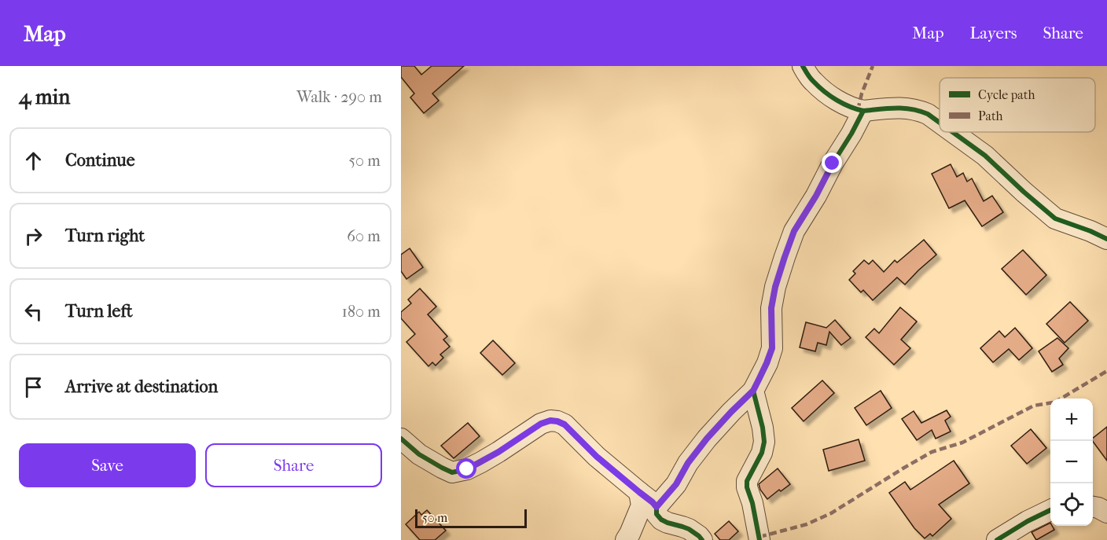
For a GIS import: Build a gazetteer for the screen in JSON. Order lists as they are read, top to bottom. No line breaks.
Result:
{"legend":["Cycle path","Path"],"scale_bar":"50 m","page":{"header":"Map","nav":["Map","Layers","Share"],"heading":["4 min","Walk · 290 m"],"list":[["Continue","50 m"],["Turn right","60 m"],["Turn left","180 m"],"Arrive at destination"],"map_buttons":["+","−"],"buttons":["Save","Share"],"scale":"50 m"}}
